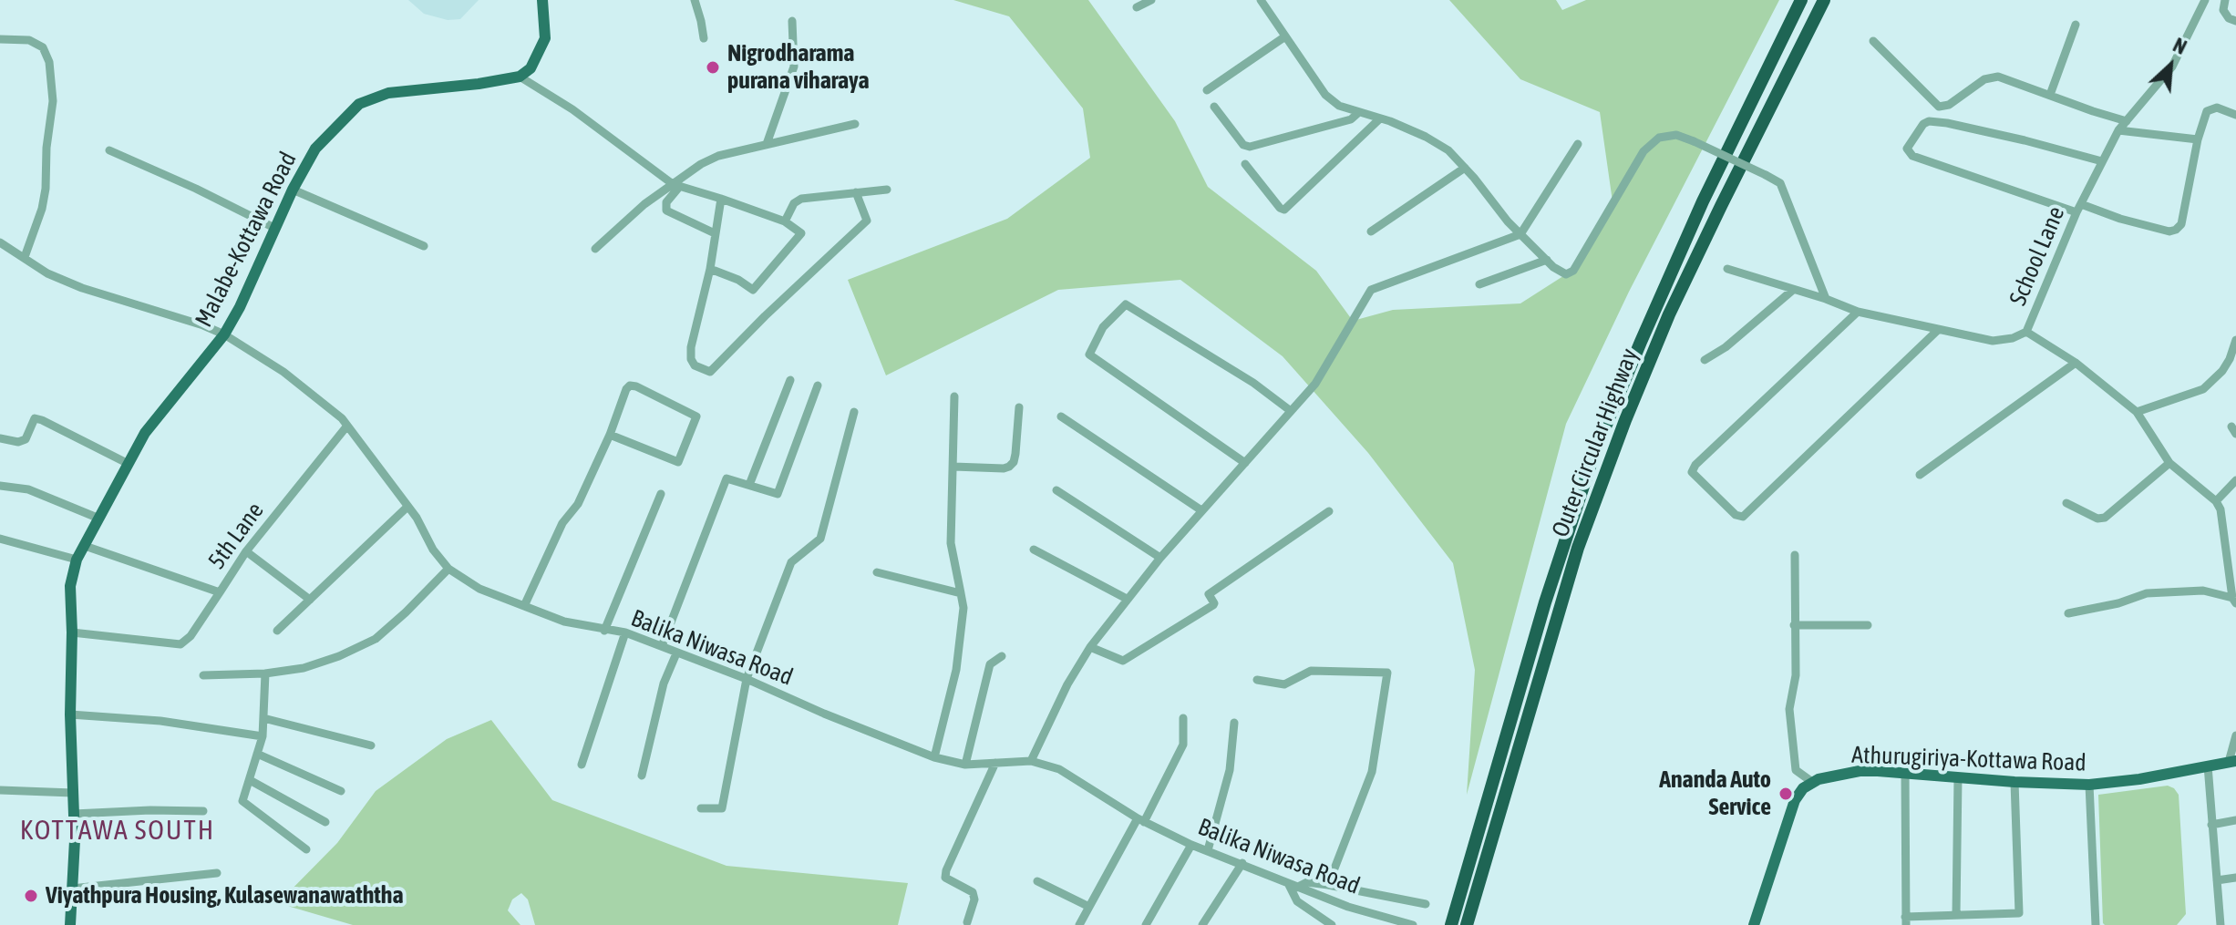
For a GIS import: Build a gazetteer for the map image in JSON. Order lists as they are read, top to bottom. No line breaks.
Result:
{"streets":{"highway":["Outer Circular Highway"],"main road":["Malabe-Kottawa Road","Athurugiriya-Kottawa Road"],"street":["School Lane","5th Lane","Balika Niwasa Road"]},"crossings":[["Malabe-Kottawa Road","5th Lane"],["Malabe-Kottawa Road","Balika Niwasa Road"],["5th Lane","Balika Niwasa Road"]],"districts":["KOTTAWA SOUTH"],"places":["Nigrodharama purana viharaya","Ananda Auto Service","Viyathpura Housing, Kulasewanawaththa"],"north":"top right"}
